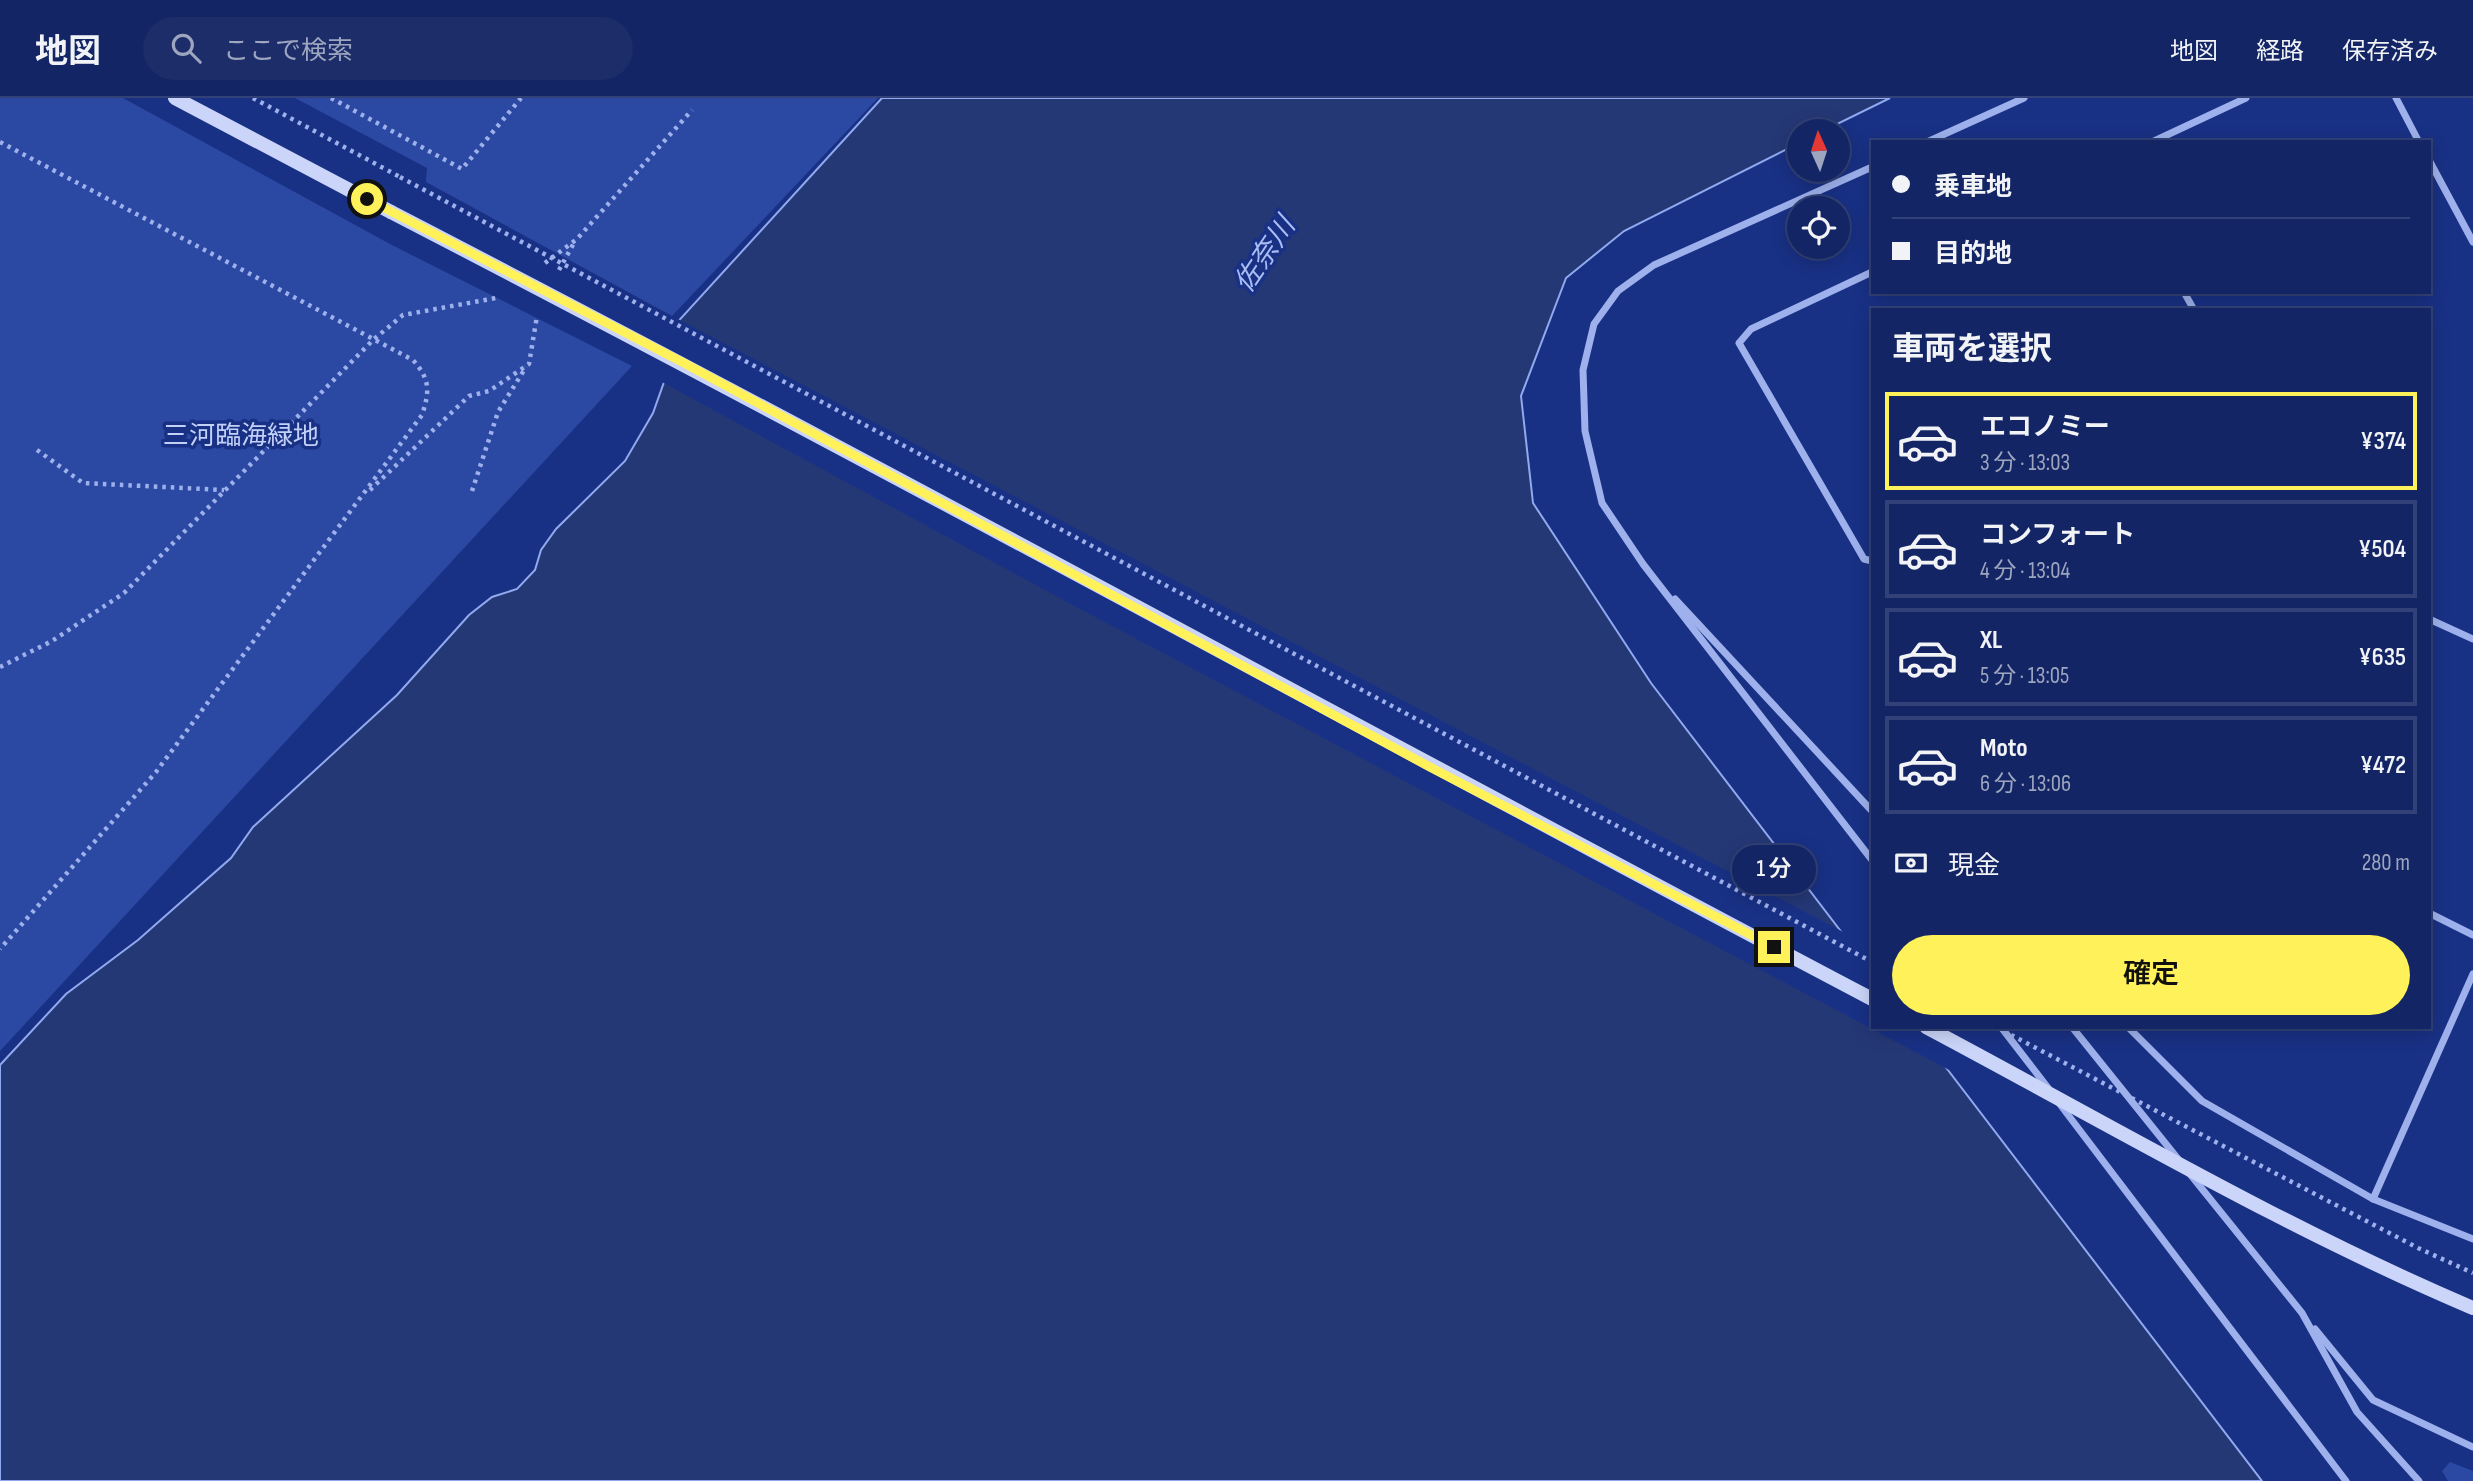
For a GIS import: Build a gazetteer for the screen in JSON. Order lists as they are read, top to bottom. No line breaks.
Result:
{"water":["佐奈川"],"parks":["三河臨海緑地"],"north":"top","page":{"header":"地図","search":"ここで検索","nav":["地図","経路","保存済み"],"banner":["乗車地","目的地"],"heading":"車両を選択","list":[{"name":"エコノミー","note":"3 分 · 13:03","value":"¥374"},{"name":"コンフォート","note":"4 分 · 13:04","value":"¥504"},{"name":"XL","note":"5 分 · 13:05","value":"¥635"},{"name":"Moto","note":"6 分 · 13:06","value":"¥472"}],"pay":["現金","280 m"],"bubble":"1 分","buttons":"確定"}}
